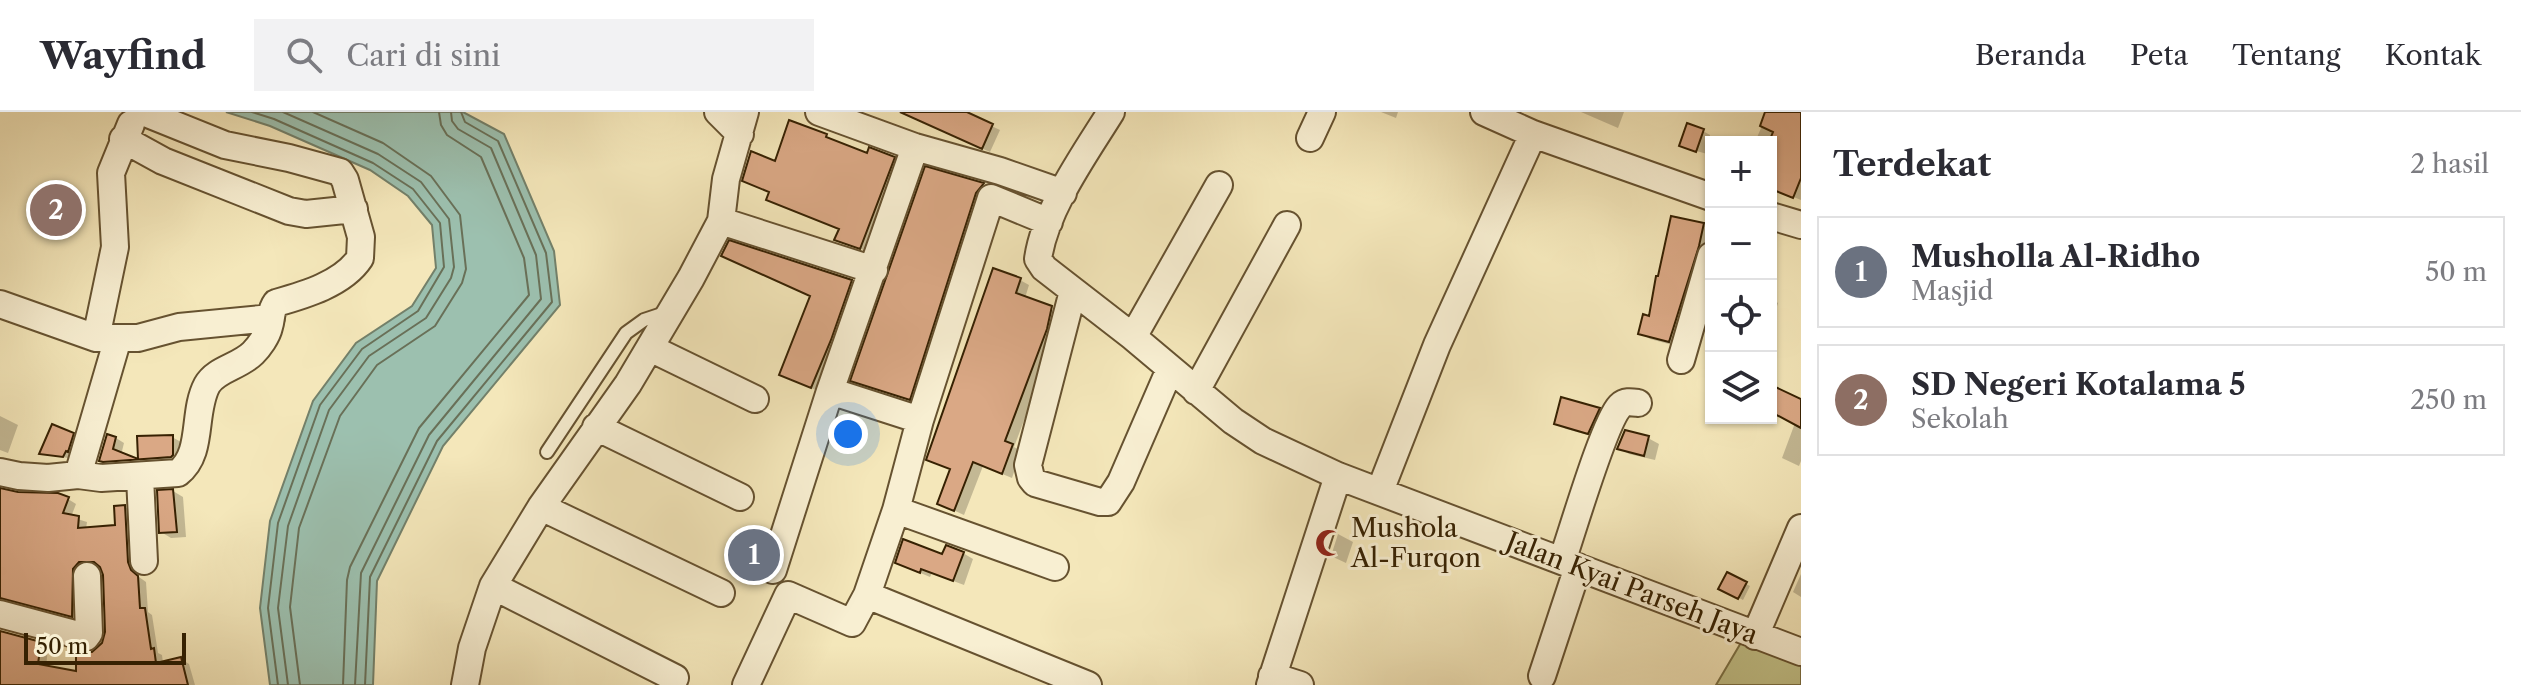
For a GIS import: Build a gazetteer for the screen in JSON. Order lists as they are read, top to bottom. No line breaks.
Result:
{"streets":{"street":["Jalan Kyai Parseh Jaya"]},"places":{"mosque":["Mushola Al-Furqon"]},"scale_bar":"50 m","page":{"header":"Wayfind","search":"Cari di sini","nav":["Beranda","Peta","Tentang","Kontak"],"heading":["Terdekat","2 hasil"],"map_buttons":["+","−"],"pins":["2","1"],"list":[{"mark":"1","name":"Musholla Al-Ridho","note":"Masjid","value":"50 m"},{"mark":"2","name":"SD Negeri Kotalama 5","note":"Sekolah","value":"250 m"}],"scale":"50 m"}}
